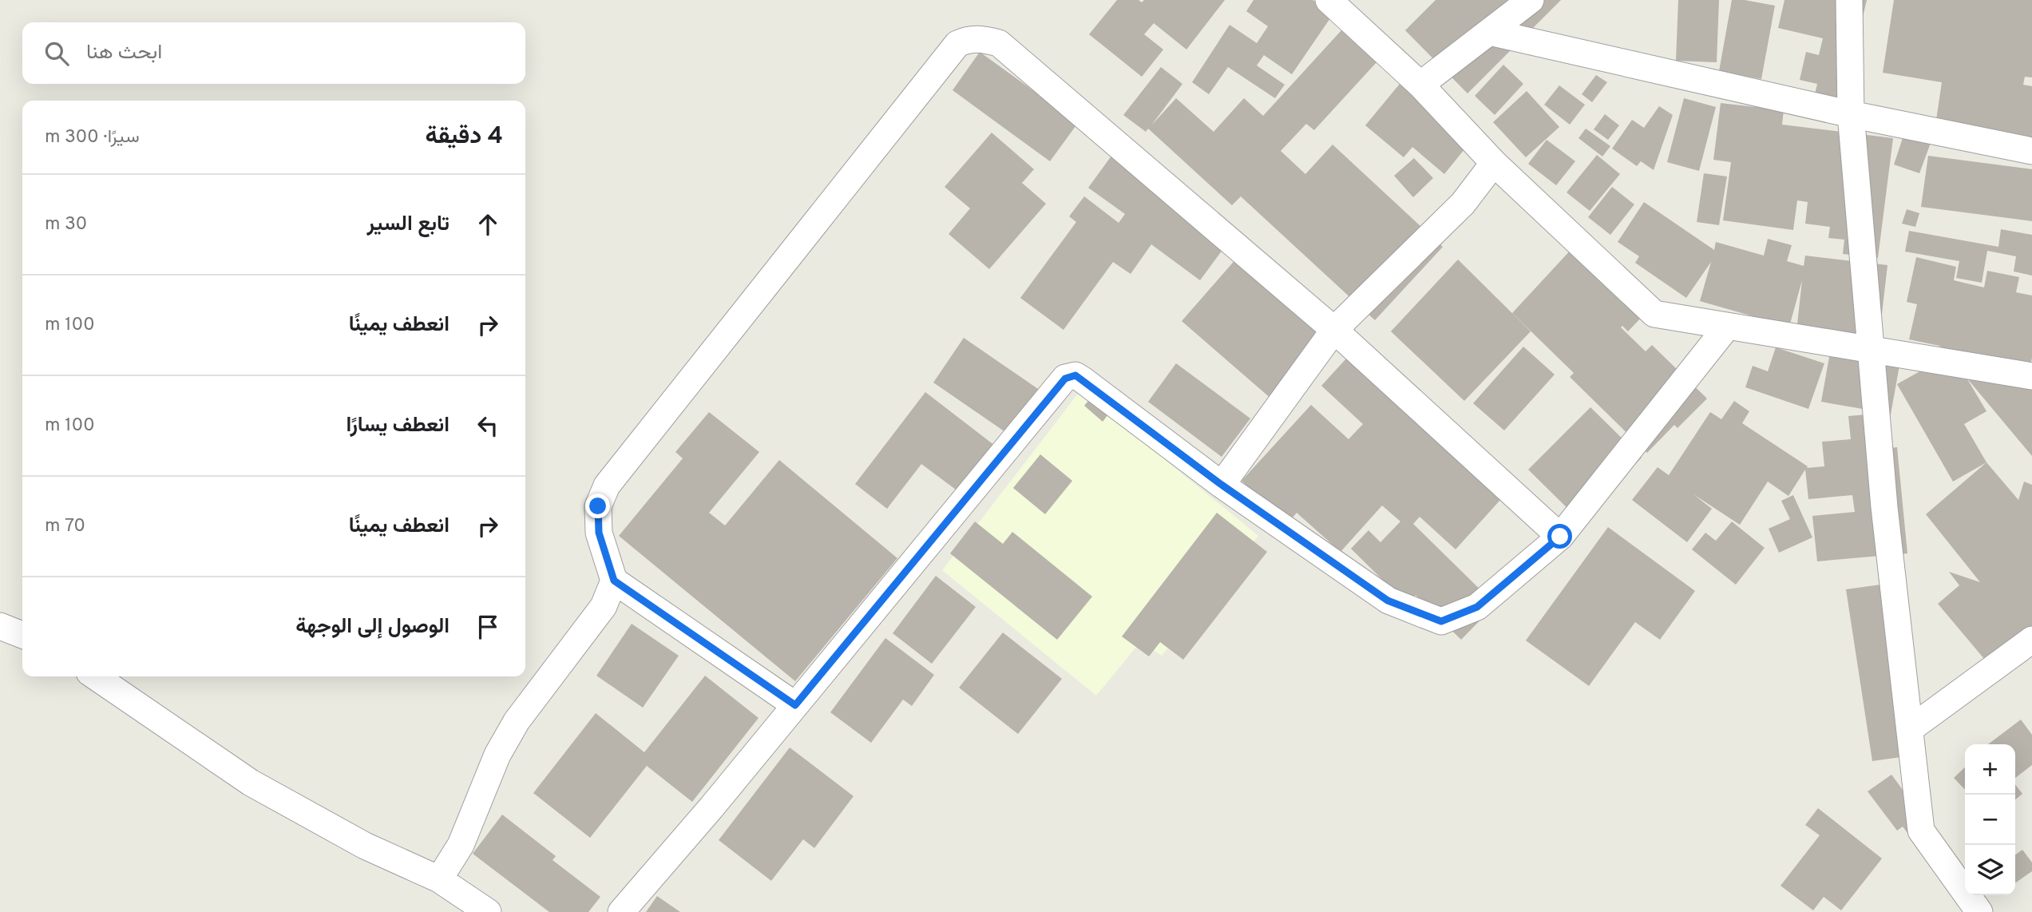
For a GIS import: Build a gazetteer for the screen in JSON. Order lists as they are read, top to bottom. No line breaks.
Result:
{"page":{"search":"ابحث هنا","heading":["4 دقيقة","سيرًا · 300 m"],"list":[["تابع السير","30 m"],["انعطف يمينًا","100 m"],["انعطف يسارًا","100 m"],["انعطف يمينًا","70 m"],"الوصول إلى الوجهة"],"map_buttons":["+","−"]}}
